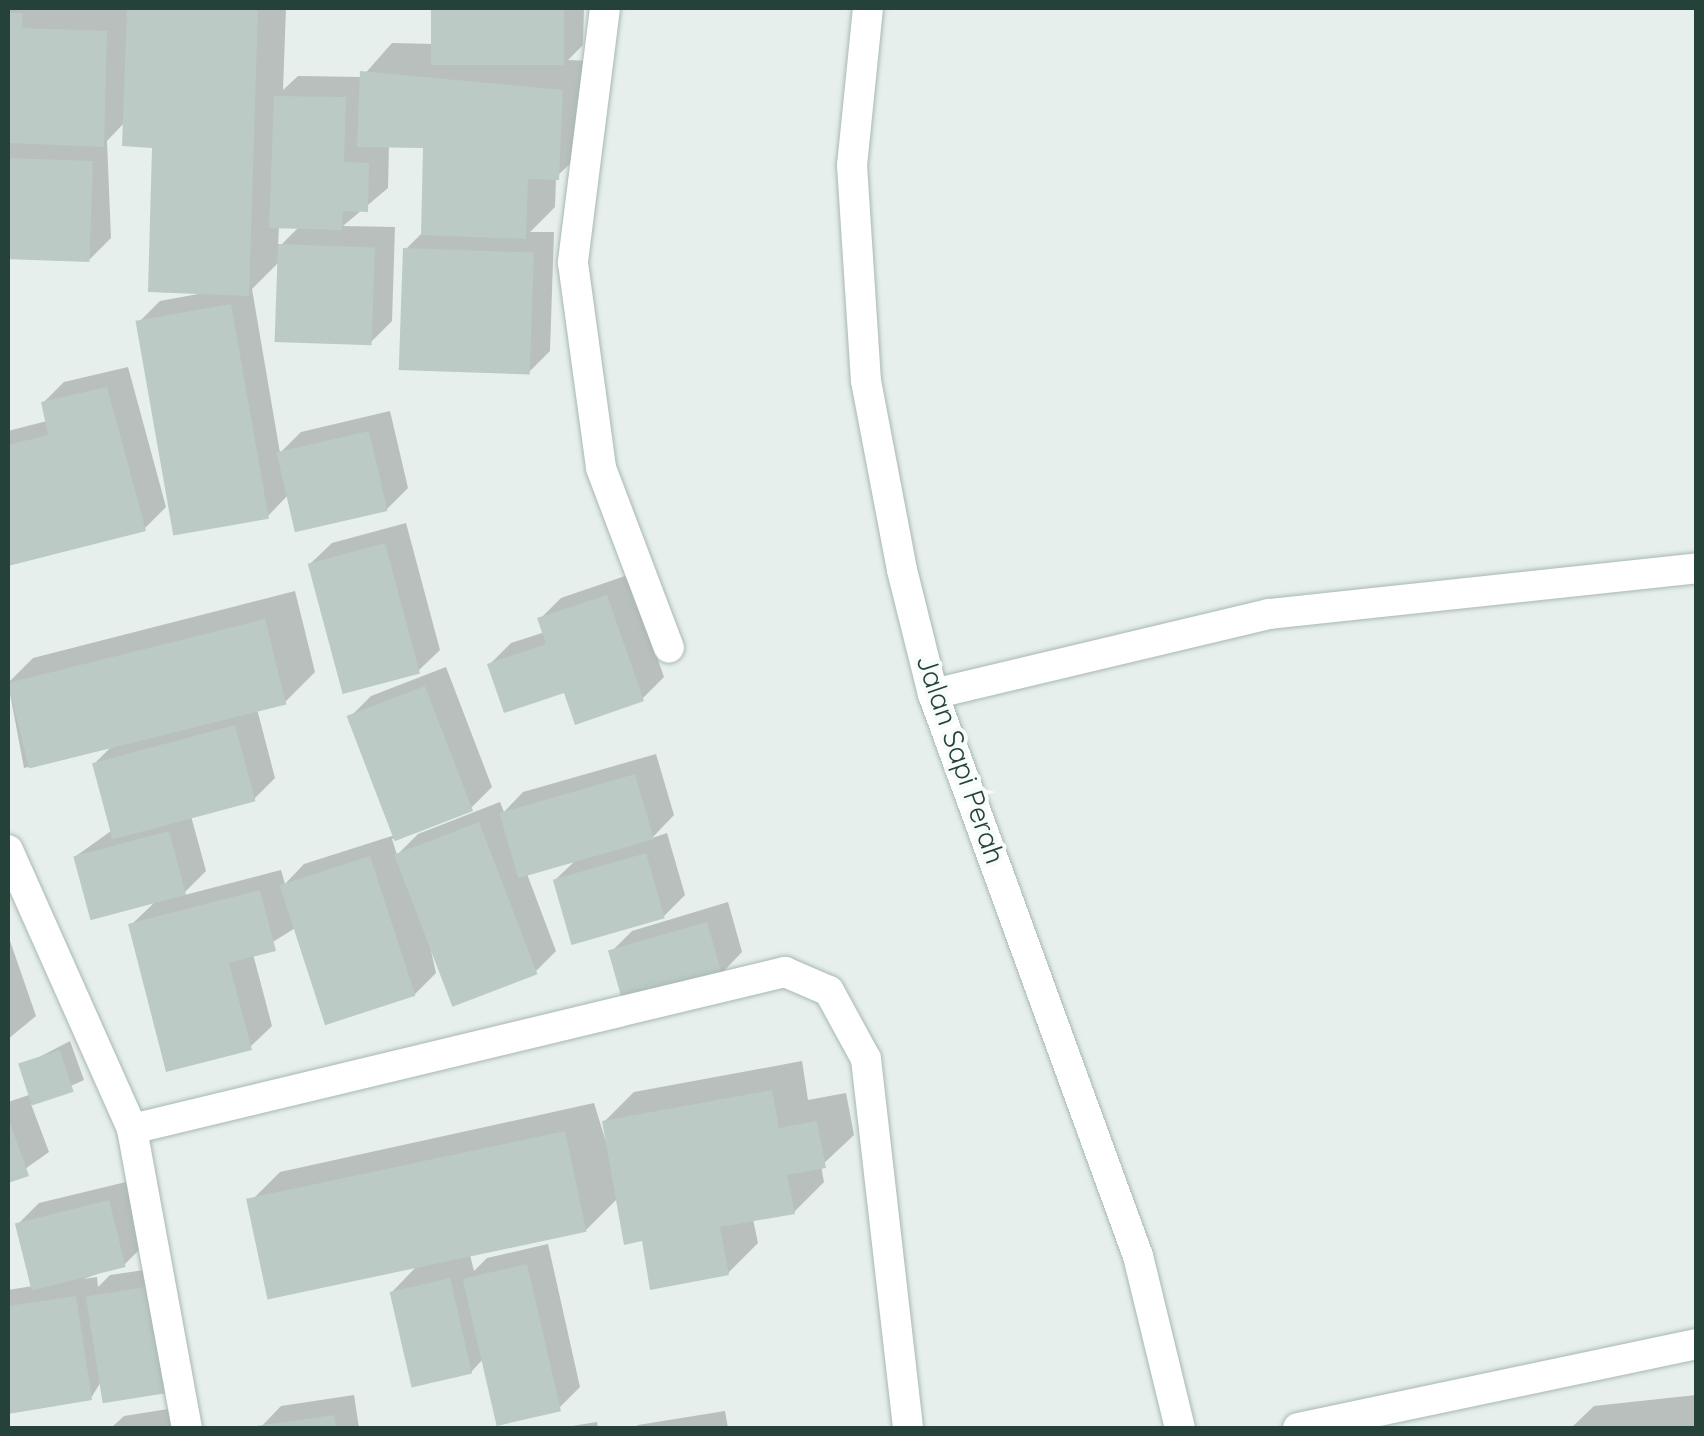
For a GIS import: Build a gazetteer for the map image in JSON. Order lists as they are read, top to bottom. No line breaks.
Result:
{"streets":{"street":["Jalan Sapi Perah"]}}
